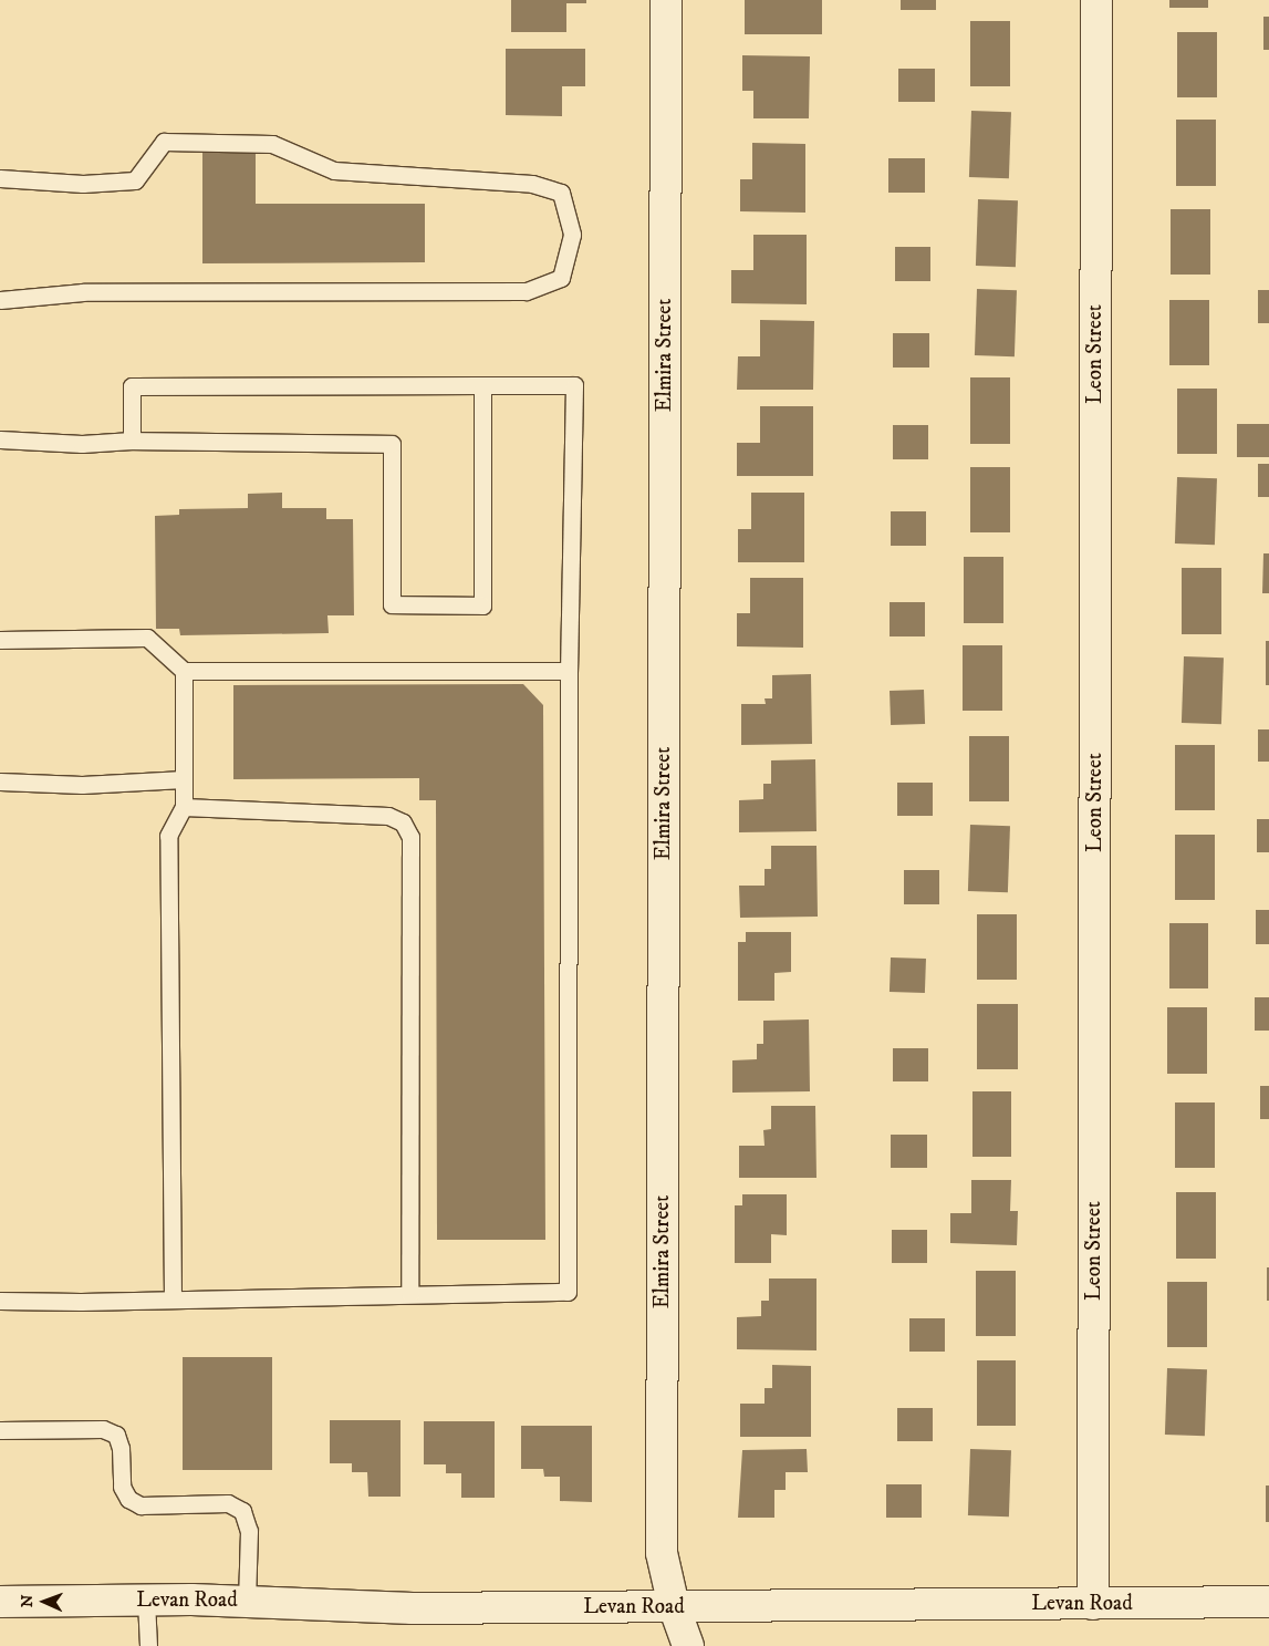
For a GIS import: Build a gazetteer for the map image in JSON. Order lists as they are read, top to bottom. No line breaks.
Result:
{"streets":{"street":["Leon Street","Elmira Street","Levan Road"]},"crossings":[["Leon Street","Levan Road"],["Elmira Street","Levan Road"]],"north":"left"}
